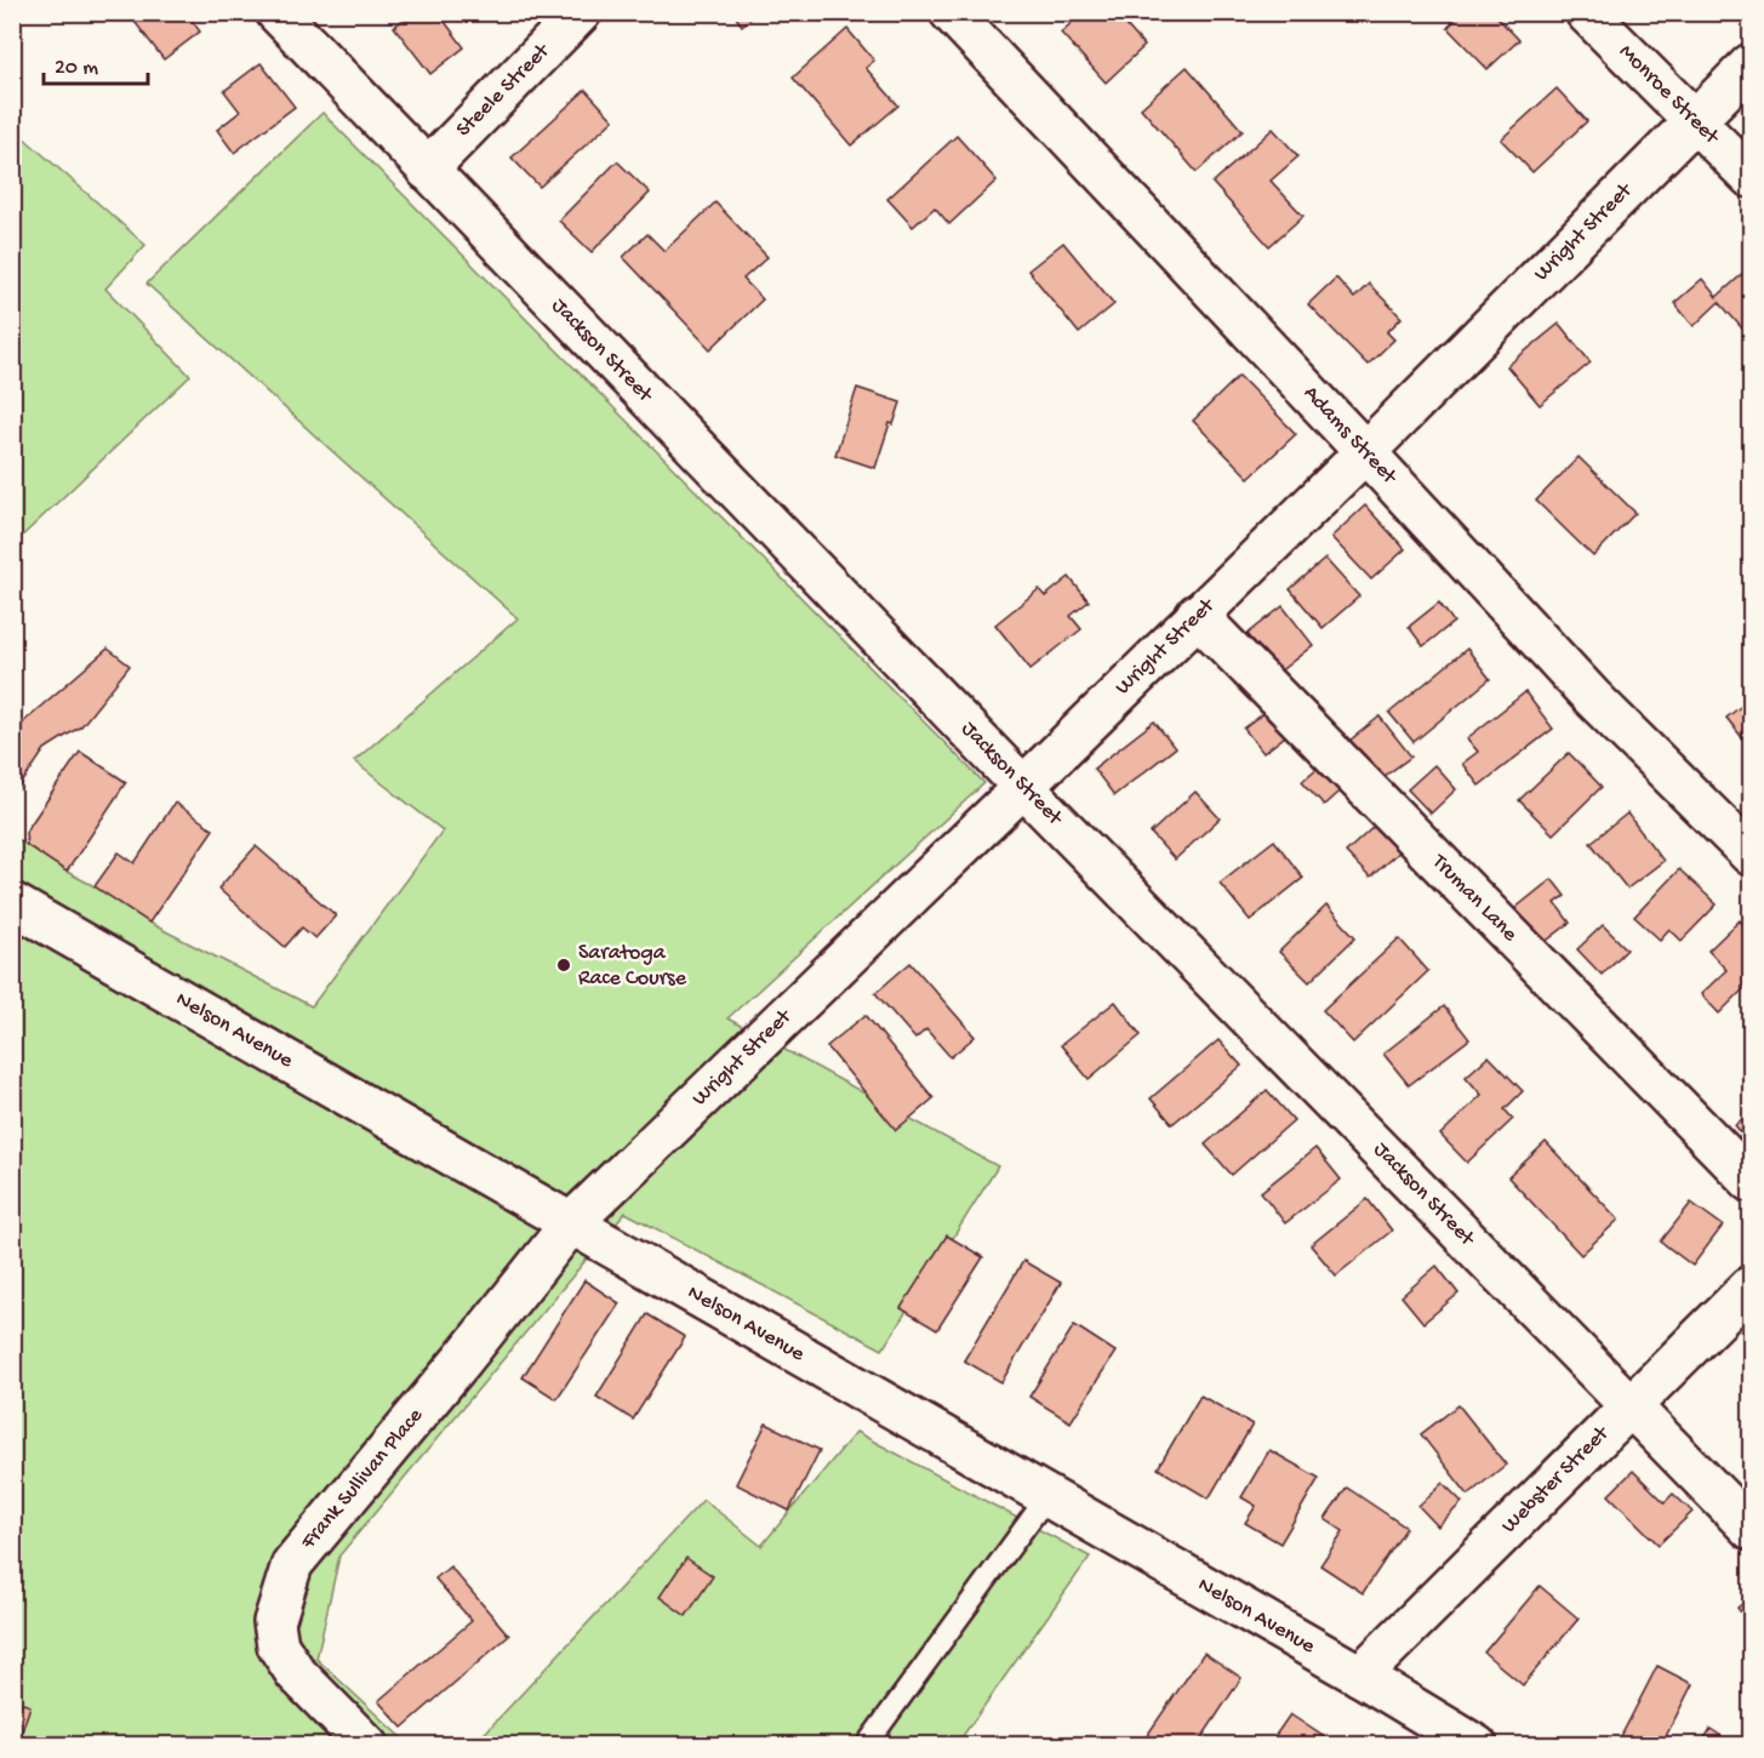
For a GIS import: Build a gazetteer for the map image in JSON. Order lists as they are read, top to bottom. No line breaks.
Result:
{"streets":{"street":["Steele Street","Monroe Street","Wright Street","Jackson Street","Adams Street","Truman Lane","Nelson Avenue","Frank Sullivan Place","Webster Street"]},"crossings":[["Steele Street","Jackson Street"],["Monroe Street","Wright Street"],["Wright Street","Jackson Street"],["Wright Street","Adams Street"],["Wright Street","Truman Lane"],["Wright Street","Nelson Avenue"],["Wright Street","Frank Sullivan Place"],["Jackson Street","Webster Street"],["Nelson Avenue","Frank Sullivan Place"],["Nelson Avenue","Webster Street"]],"places":["Saratoga Race Course"],"scale_bar":"20 m"}
